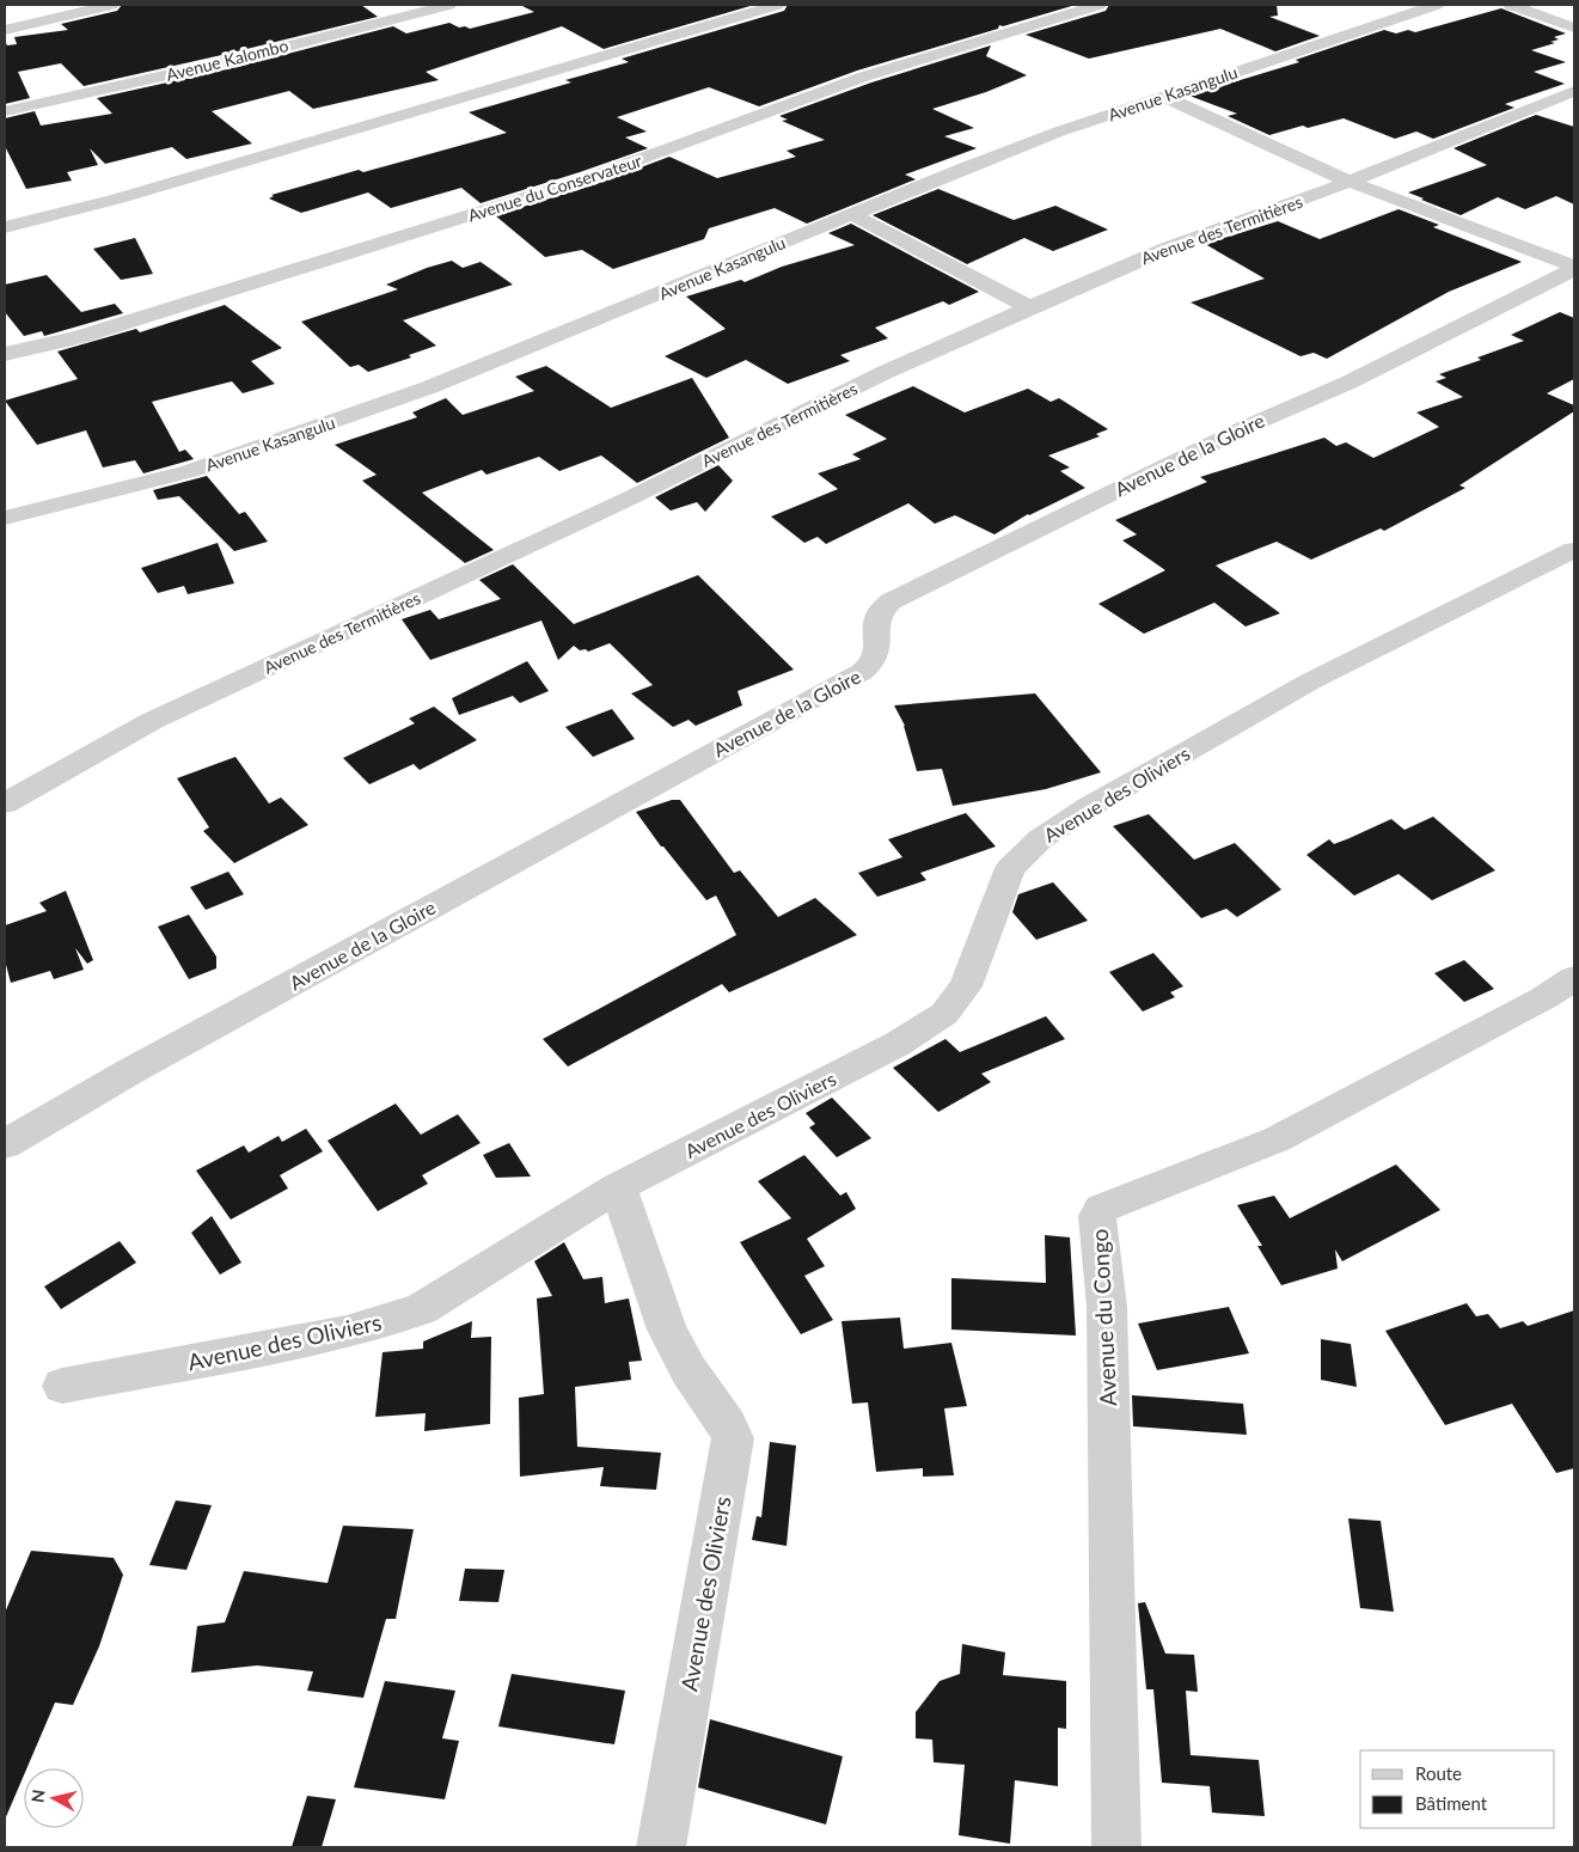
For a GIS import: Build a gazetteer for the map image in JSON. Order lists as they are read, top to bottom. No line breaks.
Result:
{"streets":{"street":["Avenue Kalombo","Avenue Kasangulu","Avenue du Conservateur","Avenue des Termitières","Avenue de la Gloire","Avenue des Oliviers","Avenue du Congo"]},"legend":["Route","Bâtiment"],"north":"left"}
